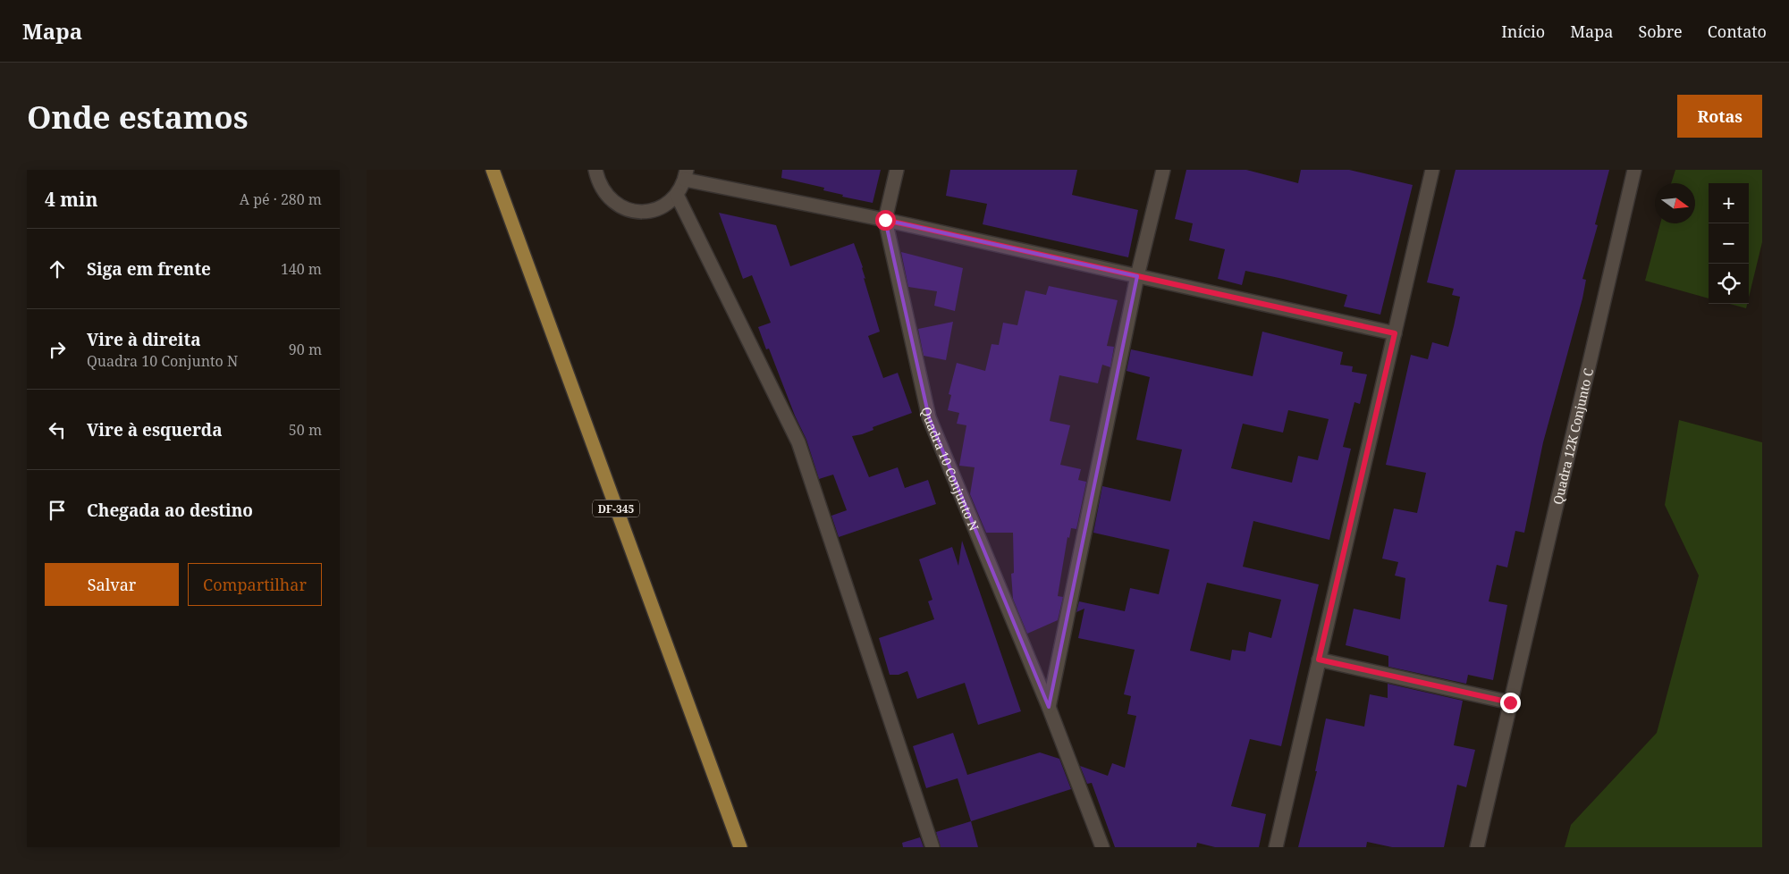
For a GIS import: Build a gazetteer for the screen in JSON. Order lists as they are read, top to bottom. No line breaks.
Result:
{"streets":{"main road":["DF-345"],"street":["Quadra 12K Conjunto C","Quadra 10 Conjunto N"]},"north":"right","page":{"header":"Mapa","nav":["Início","Mapa","Sobre","Contato"],"buttons":["Rotas",["Salvar","Compartilhar"]],"title":"Onde estamos","heading":["4 min","A pé · 280 m"],"map_buttons":["+","−"],"list":[["Siga em frente","140 m"],["Vire à direita","Quadra 10 Conjunto N","90 m"],["Vire à esquerda","50 m"],"Chegada ao destino"]}}
